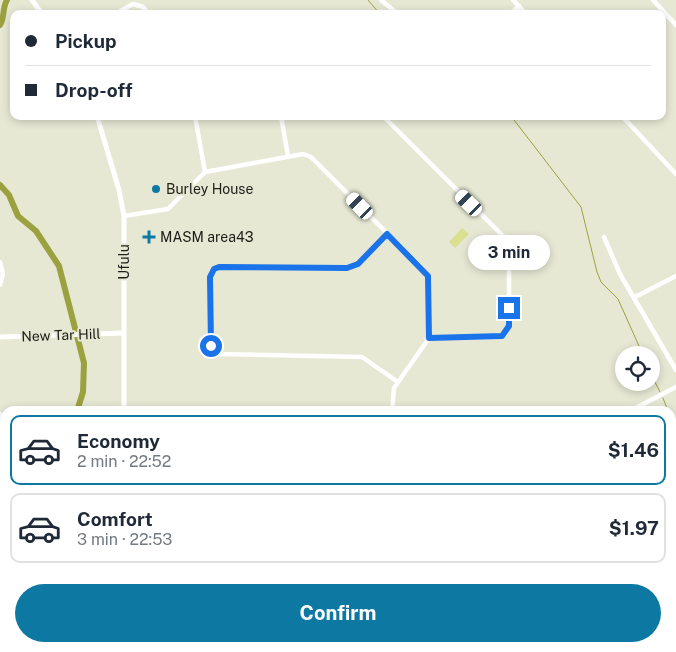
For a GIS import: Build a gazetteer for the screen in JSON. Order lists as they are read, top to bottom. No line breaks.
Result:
{"streets":{"street":["Ufulu","New Tar Hill"]},"crossings":[["Ufulu","New Tar Hill"]],"places":{"other":["Burley House"],"health":["MASM area43"]},"page":{"banner":["Pickup","Drop-off"],"bubble":"3 min","list":[{"name":"Economy","note":"2 min · 22:52","value":"$1.46"},{"name":"Comfort","note":"3 min · 22:53","value":"$1.97"}],"buttons":"Confirm"}}
